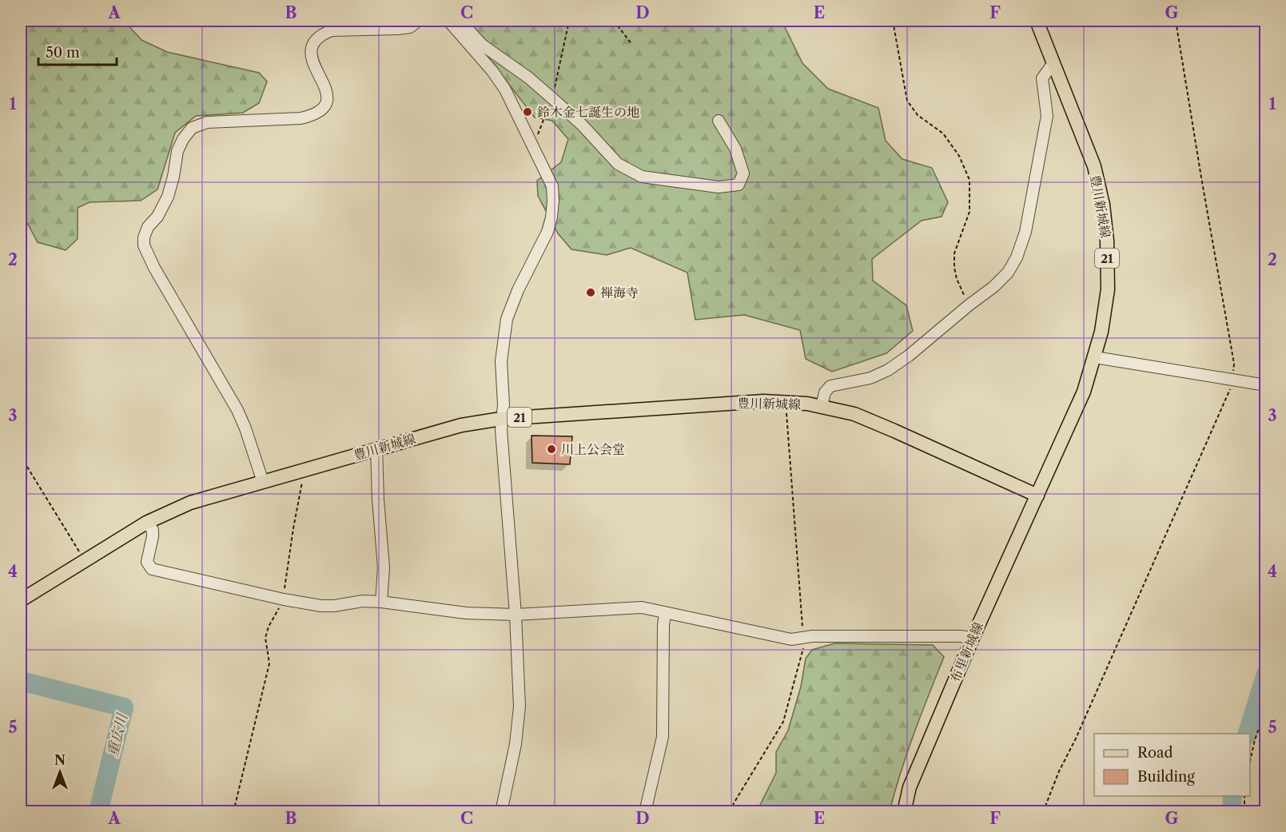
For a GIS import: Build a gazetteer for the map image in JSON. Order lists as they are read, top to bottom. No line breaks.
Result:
{"streets":{"main road":["豊川新城線","21","布里新城線"]},"crossings":[["豊川新城線","布里新城線"]],"water":["重広川"],"places":["鈴木金七誕生の地","禅海寺","川上公会堂"],"legend":["Road","Building"],"scale_bar":"50 m","north":"top","grid":{"columns":["A","B","C","D","E","F","G"],"rows":["1","2","3","4","5"]}}
